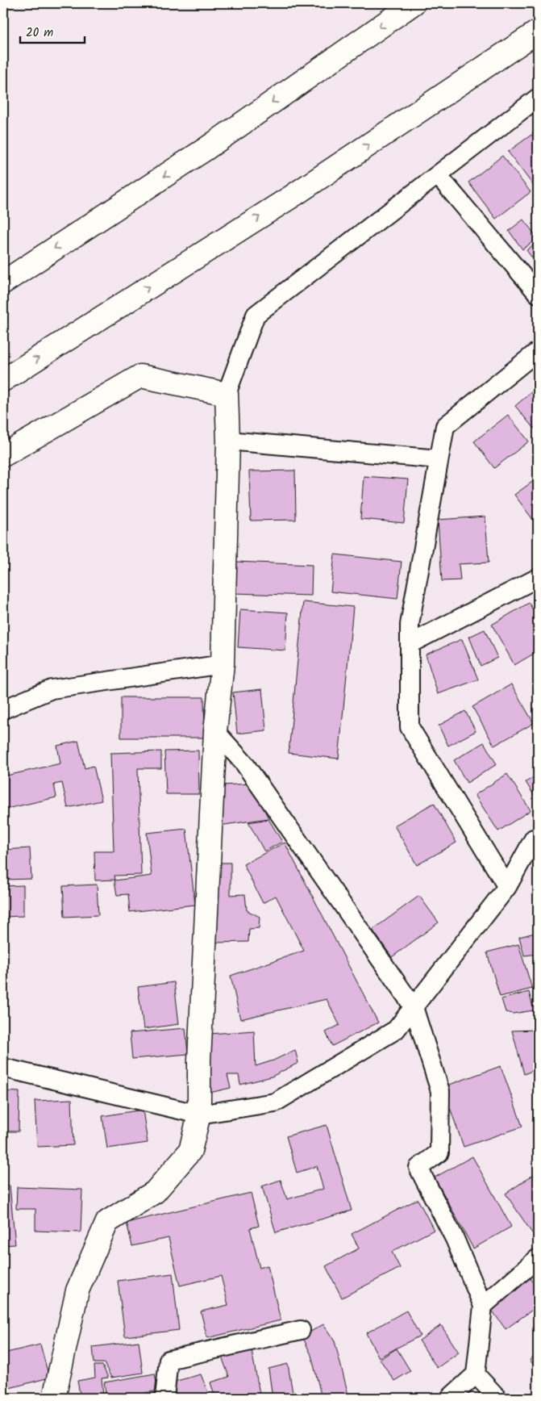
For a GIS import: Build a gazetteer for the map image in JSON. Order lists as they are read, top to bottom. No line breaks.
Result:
{"scale_bar":"20 m"}
